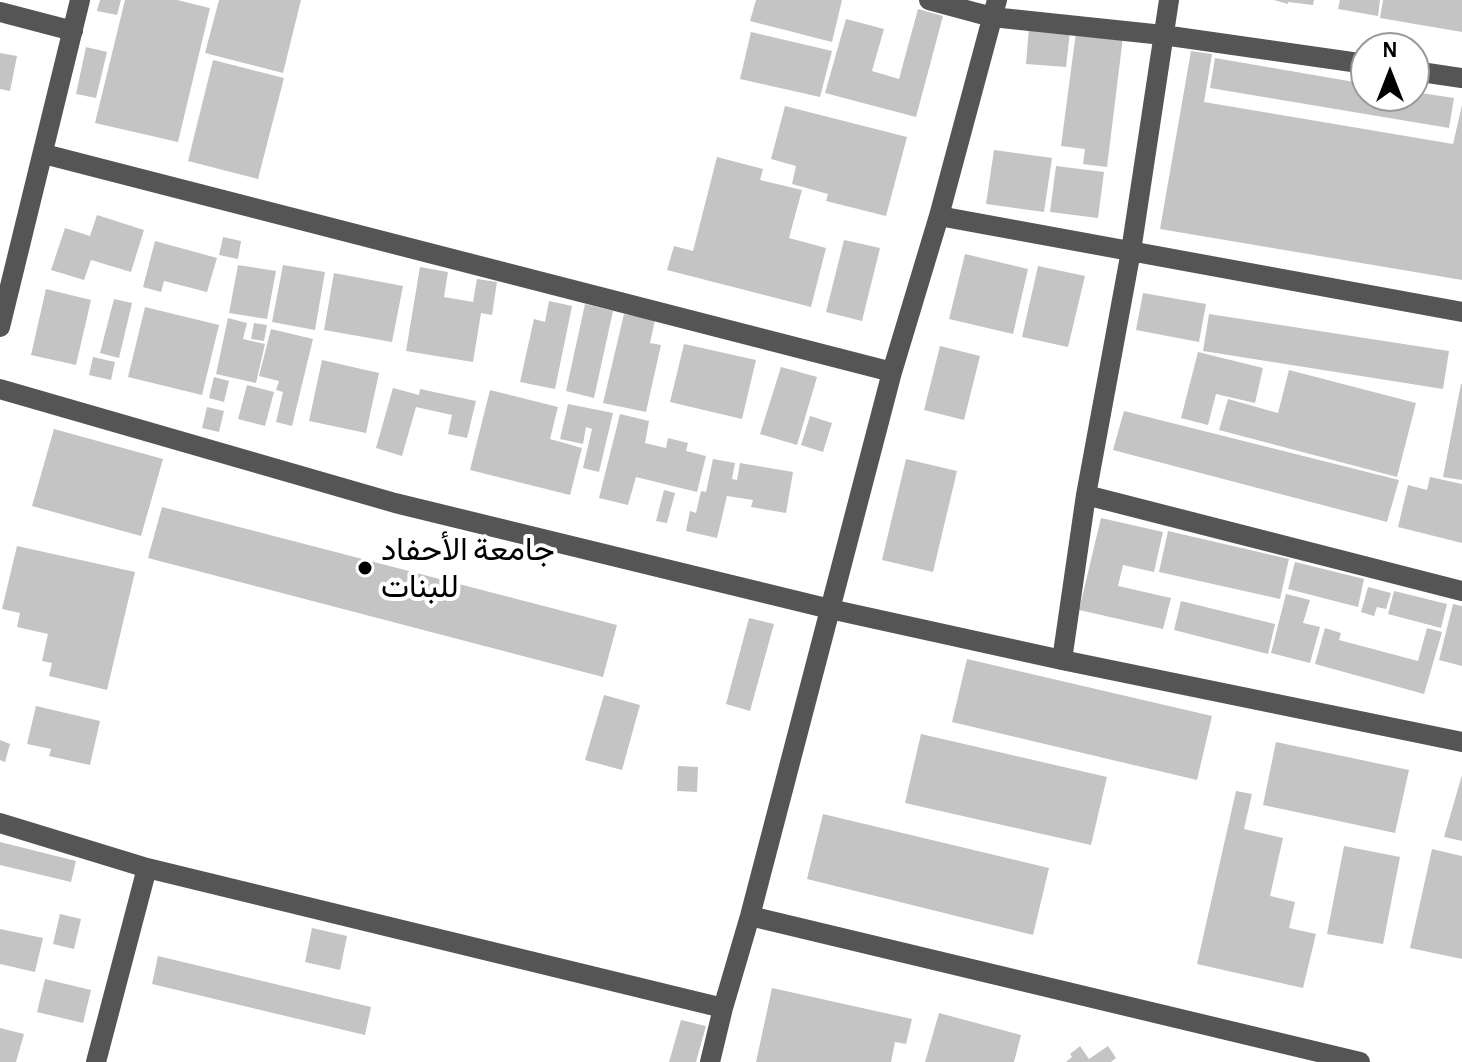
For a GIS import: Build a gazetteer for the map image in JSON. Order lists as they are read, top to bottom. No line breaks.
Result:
{"places":["جامعة الأحفاد للبنات"],"north":"top"}
